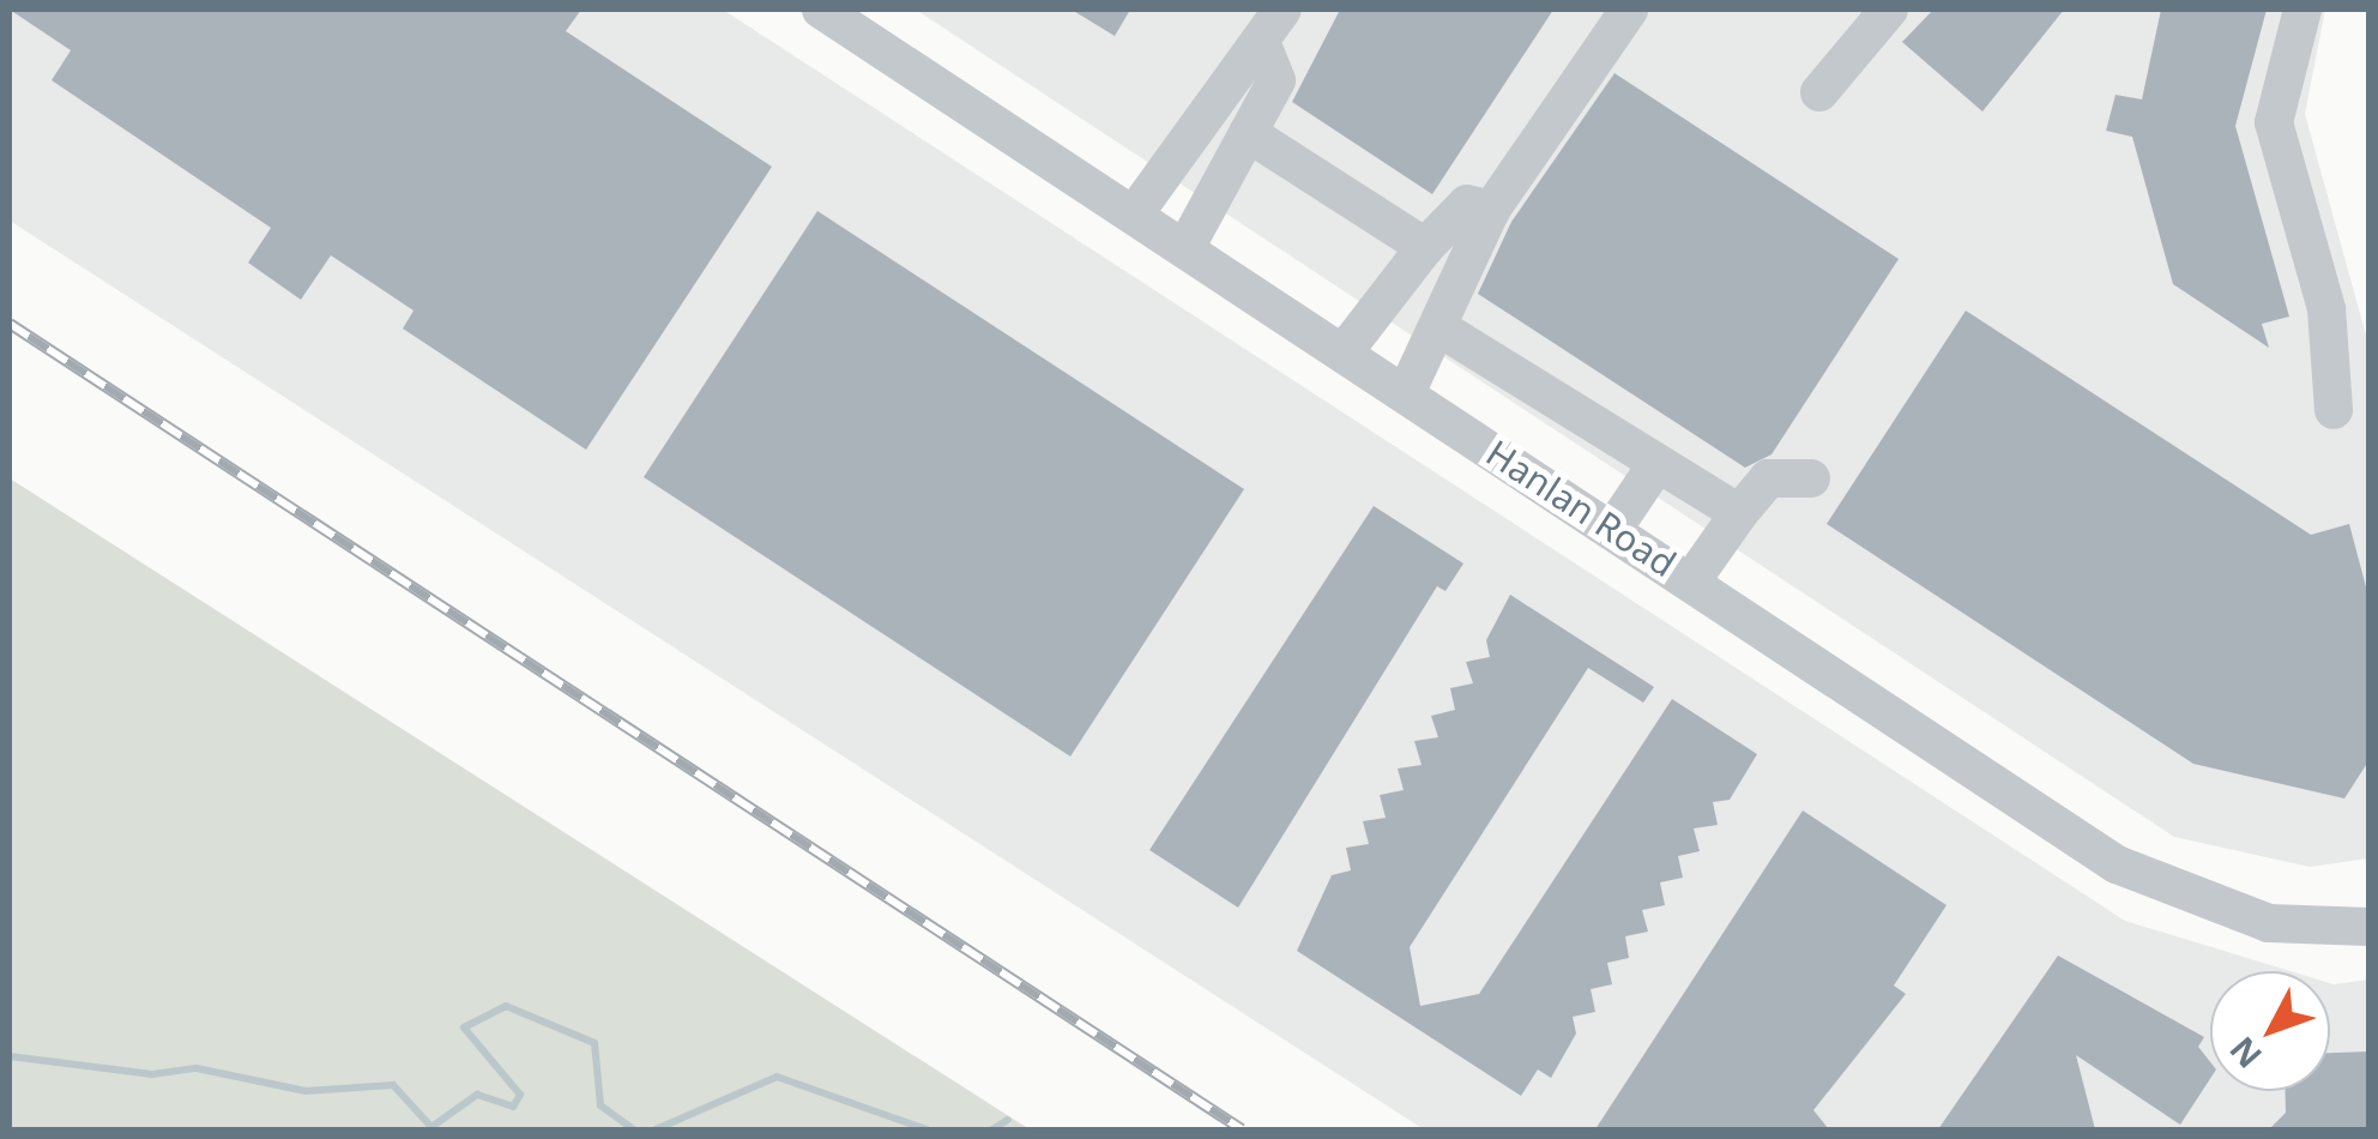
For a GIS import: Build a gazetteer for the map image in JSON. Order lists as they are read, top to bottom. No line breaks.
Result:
{"streets":{"street":["Hanlan Road"]},"north":"bottom left"}
